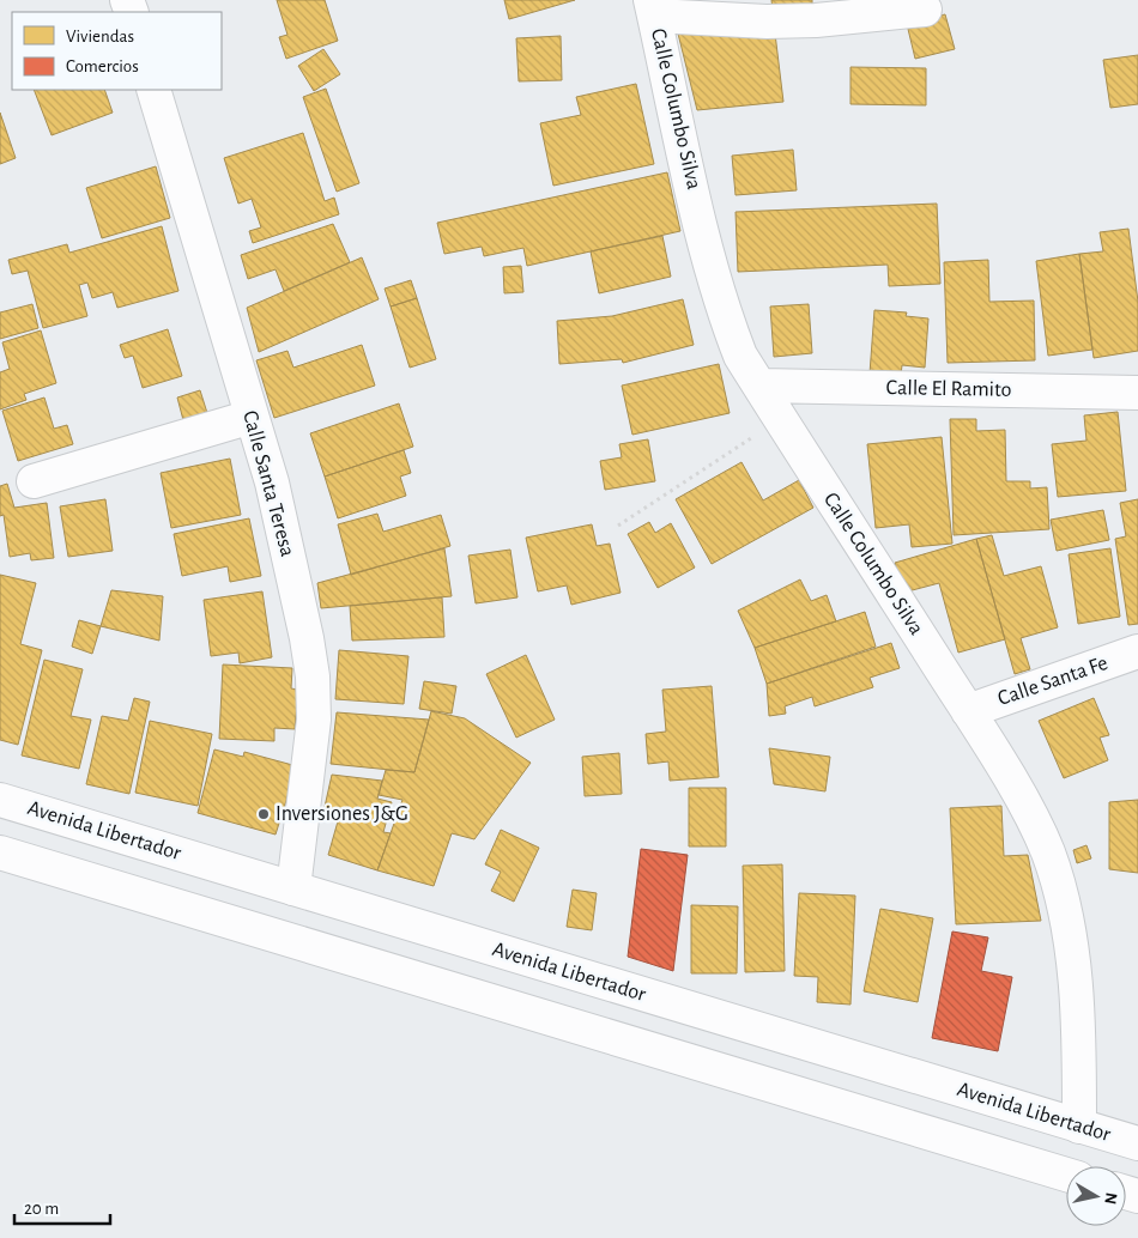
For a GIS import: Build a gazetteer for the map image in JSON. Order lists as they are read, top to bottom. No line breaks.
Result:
{"streets":{"street":["Calle Columbo Silva","Calle El Ramito","Calle Santa Teresa","Calle Santa Fe","Avenida Libertador"]},"crossings":[["Calle Columbo Silva","Calle El Ramito"],["Calle Columbo Silva","Calle Santa Fe"],["Calle Columbo Silva","Avenida Libertador"],["Calle Santa Teresa","Avenida Libertador"]],"places":["Inversiones J&G"],"legend":["Viviendas","Comercios"],"scale_bar":"20 m","north":"right"}
